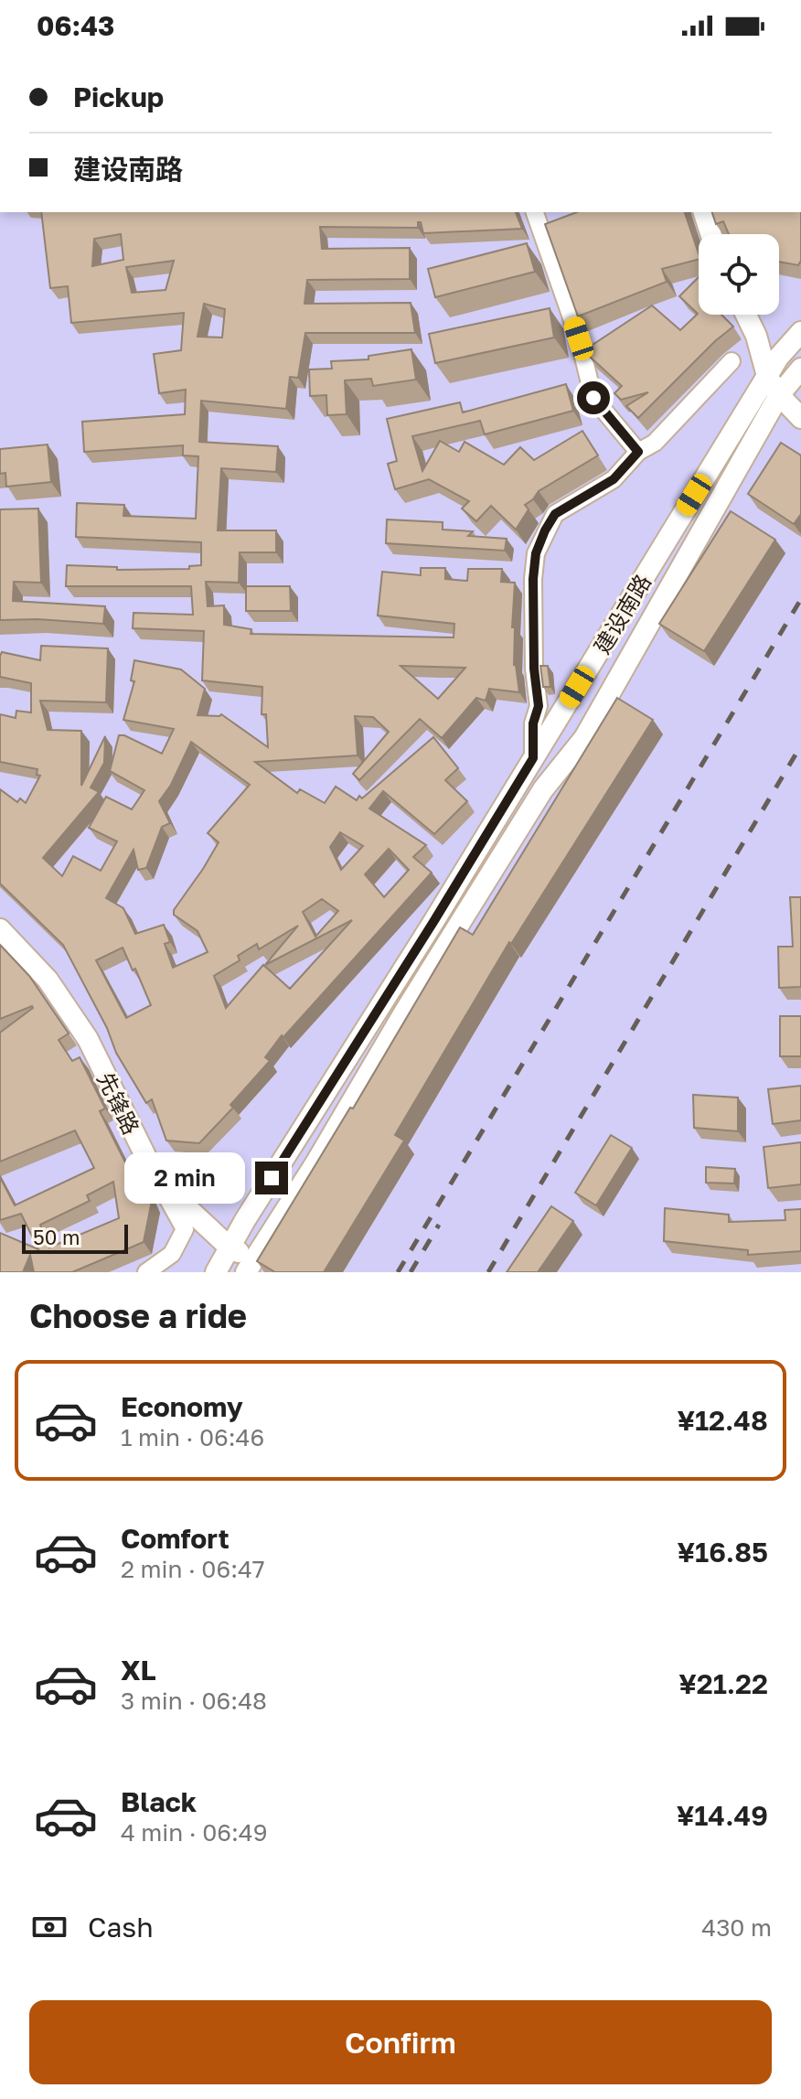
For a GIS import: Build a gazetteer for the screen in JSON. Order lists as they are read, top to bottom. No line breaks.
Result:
{"streets":{"main road":["建设南路","先锋路"]},"crossings":[["建设南路","先锋路"]],"scale_bar":"50 m","page":{"status":"06:43","banner":["Pickup","建设南路"],"bubble":"2 min","scale":"50 m","heading":"Choose a ride","list":[{"name":"Economy","note":"1 min · 06:46","value":"¥12.48"},{"name":"Comfort","note":"2 min · 06:47","value":"¥16.85"},{"name":"XL","note":"3 min · 06:48","value":"¥21.22"},{"name":"Black","note":"4 min · 06:49","value":"¥14.49"}],"pay":["Cash","430 m"],"buttons":"Confirm"}}
